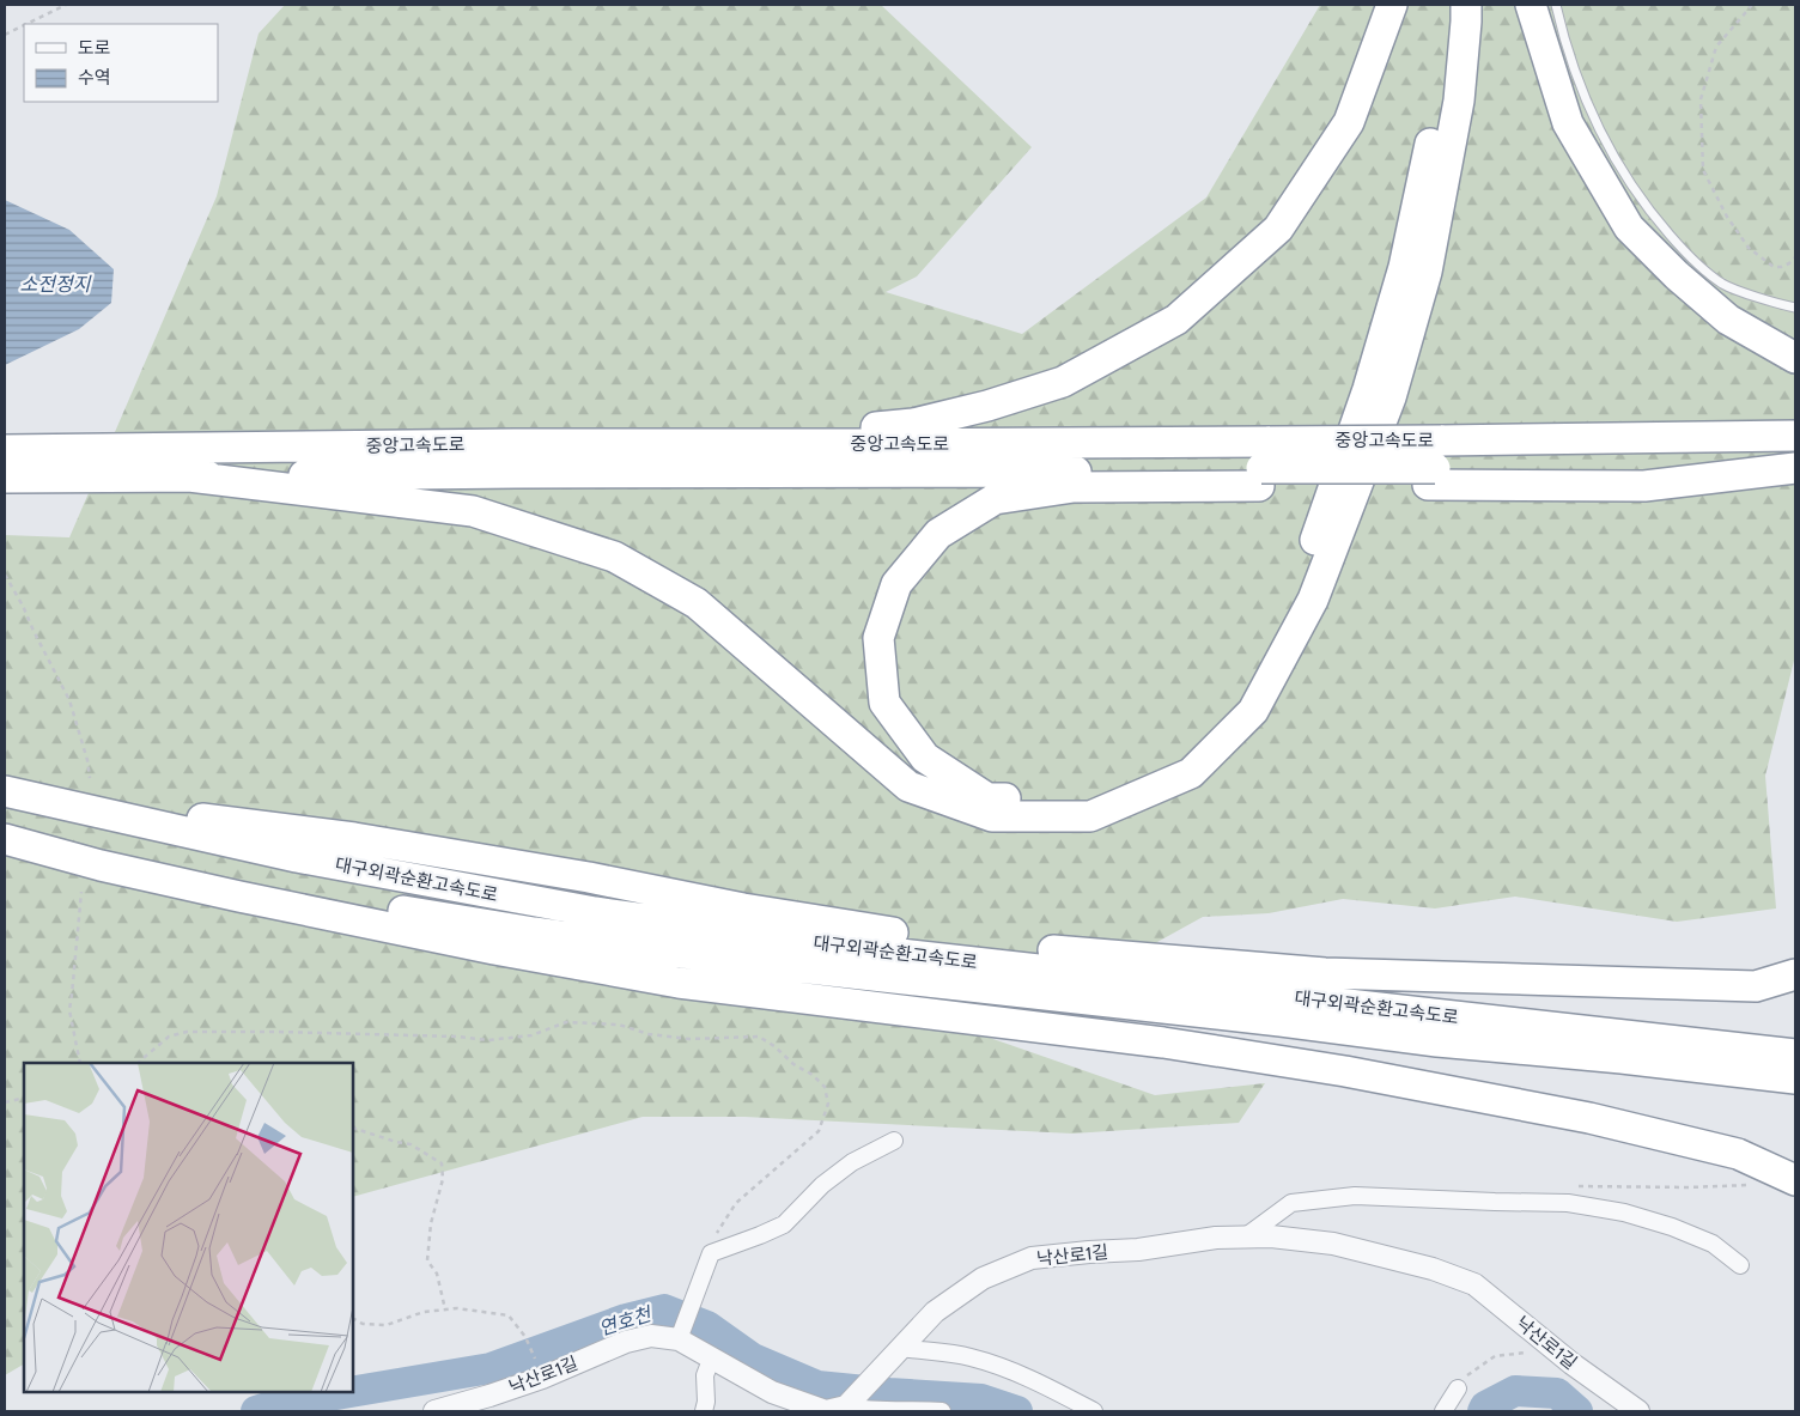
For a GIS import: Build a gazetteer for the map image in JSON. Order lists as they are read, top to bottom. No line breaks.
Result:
{"streets":{"highway":["중앙고속도로","대구외곽순환고속도로"],"street":["낙산로1길"]},"water":["소전정지","연호천"],"legend":["도로","수역"]}
